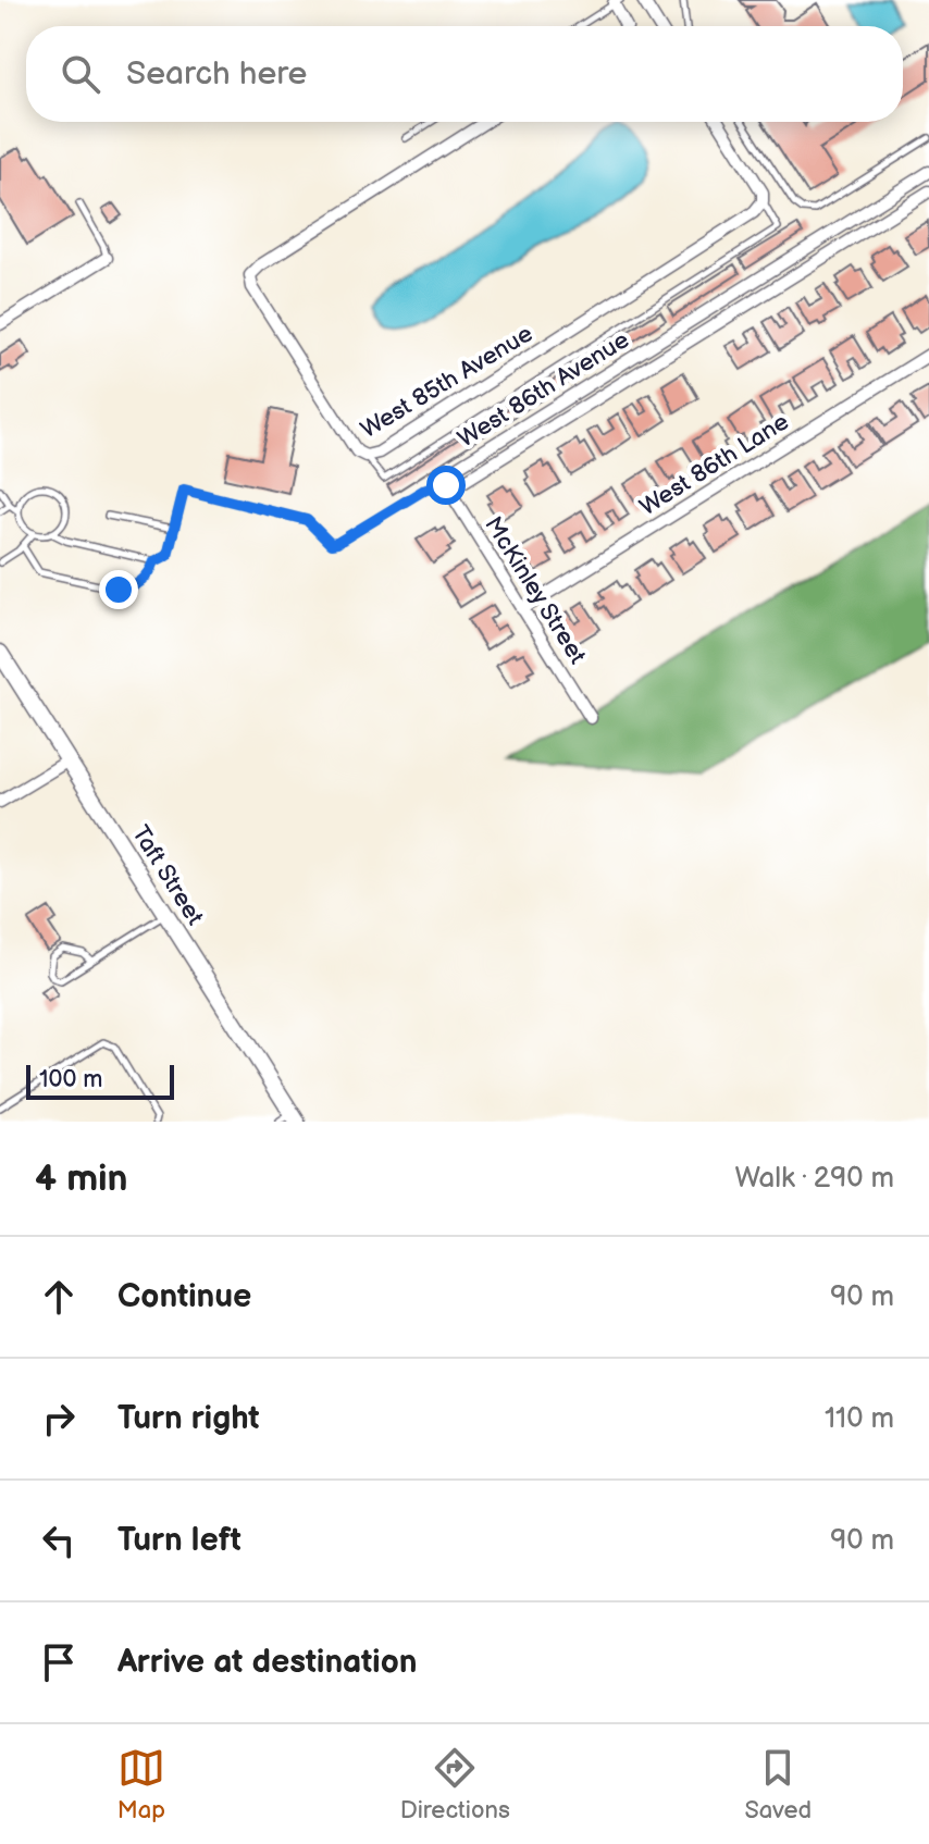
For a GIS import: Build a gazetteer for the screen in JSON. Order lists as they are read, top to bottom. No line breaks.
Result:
{"streets":{"main road":["Taft Street"],"street":["West 85th Avenue","West 86th Avenue","West 86th Lane","McKinley Street"]},"crossings":[["West 86th Avenue","McKinley Street"],["West 86th Lane","McKinley Street"]],"scale_bar":"100 m","page":{"search":"Search here","scale":"100 m","heading":["4 min","Walk · 290 m"],"list":[["Continue","90 m"],["Turn right","110 m"],["Turn left","90 m"],"Arrive at destination"],"nav":["Map","Directions","Saved"]}}
